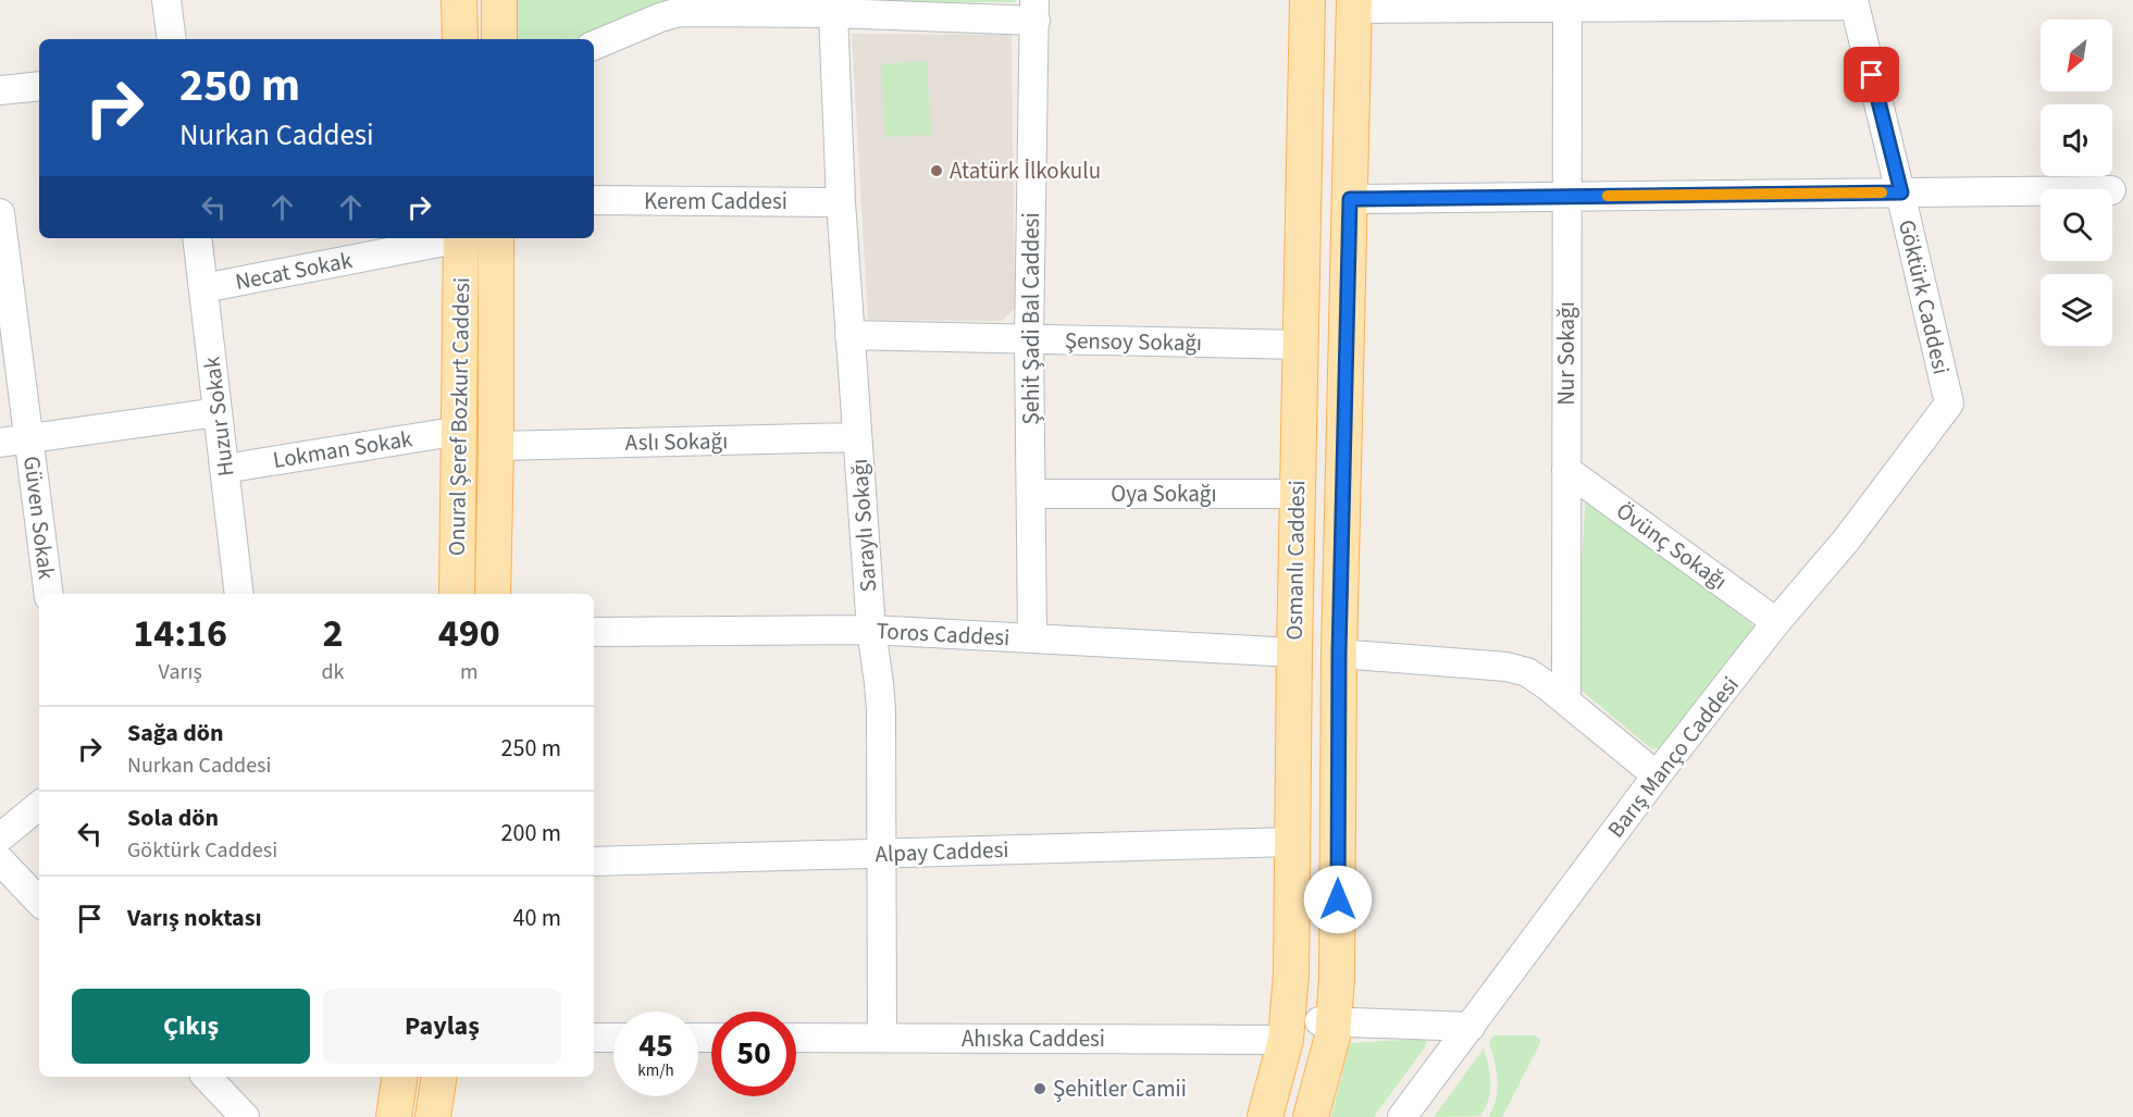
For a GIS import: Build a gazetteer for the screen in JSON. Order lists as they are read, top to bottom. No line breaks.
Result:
{"streets":{"main road":["Onural Şeref Bozkurt Caddesi","Osmanlı Caddesi"],"street":["Kerem Caddesi","Necat Sokak","Göktürk Caddesi","Şehit Şadi Bal Caddesi","Şensoy Sokağı","Nur Sokağı","Huzur Sokak","Aslı Sokağı","Lokman Sokak","Oya Sokağı","Güven Sokak","Saraylı Sokağı","Övünç Sokağı","Toros Caddesi","Barış Manço Caddesi","Alpay Caddesi","Ahıska Caddesi"]},"crossings":[["Kerem Caddesi","Saraylı Sokağı"],["Necat Sokak","Huzur Sokak"],["Göktürk Caddesi","Barış Manço Caddesi"],["Şehit Şadi Bal Caddesi","Şensoy Sokağı"],["Şehit Şadi Bal Caddesi","Oya Sokağı"],["Şehit Şadi Bal Caddesi","Toros Caddesi"],["Şensoy Sokağı","Saraylı Sokağı"],["Şensoy Sokağı","Osmanlı Caddesi"],["Nur Sokağı","Övünç Sokağı"],["Huzur Sokak","Lokman Sokak"],["Onural Şeref Bozkurt Caddesi","Aslı Sokağı"],["Onural Şeref Bozkurt Caddesi","Lokman Sokak"],["Aslı Sokağı","Saraylı Sokağı"],["Oya Sokağı","Osmanlı Caddesi"],["Saraylı Sokağı","Toros Caddesi"],["Saraylı Sokağı","Alpay Caddesi"],["Saraylı Sokağı","Ahıska Caddesi"],["Övünç Sokağı","Barış Manço Caddesi"],["Osmanlı Caddesi","Toros Caddesi"],["Osmanlı Caddesi","Alpay Caddesi"],["Osmanlı Caddesi","Ahıska Caddesi"]],"places":["Atatürk İlkokulu","Şehitler Camii"],"north":"bottom left","page":{"turn":["250 m","Nurkan Caddesi"],"eta":["14:16","Varış","2","dk","490","m"],"list":[{"name":"Sağa dön","note":"Nurkan Caddesi","value":"250 m"},{"name":"Sola dön","note":"Göktürk Caddesi","value":"200 m"},{"name":"Varış noktası","value":"40 m"}],"buttons":["Çıkış","Paylaş"],"speed":"45 km/h","limit":"50"}}
